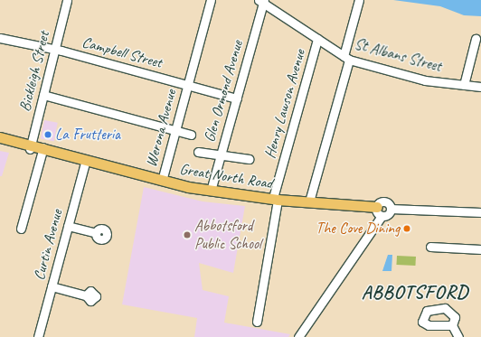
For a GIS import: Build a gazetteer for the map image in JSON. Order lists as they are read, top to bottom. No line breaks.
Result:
{"streets":{"main road":["Great North Road"],"street":["Campbell Street","St Albans Street","Bickleigh Street","Glen Ormond Avenue","Henry Lawson Avenue","Werona Avenue","Curtin Avenue"]},"crossings":[["Campbell Street","Bickleigh Street"],["Campbell Street","Glen Ormond Avenue"],["Campbell Street","Werona Avenue"],["St Albans Street","Glen Ormond Avenue"],["St Albans Street","Henry Lawson Avenue"],["Bickleigh Street","Great North Road"],["Glen Ormond Avenue","Great North Road"],["Henry Lawson Avenue","Great North Road"],["Werona Avenue","Great North Road"],["Great North Road","Curtin Avenue"]],"districts":["ABBOTSFORD"],"places":["La Frutteria","The Cove Dining","Abbotsford Public School"]}
